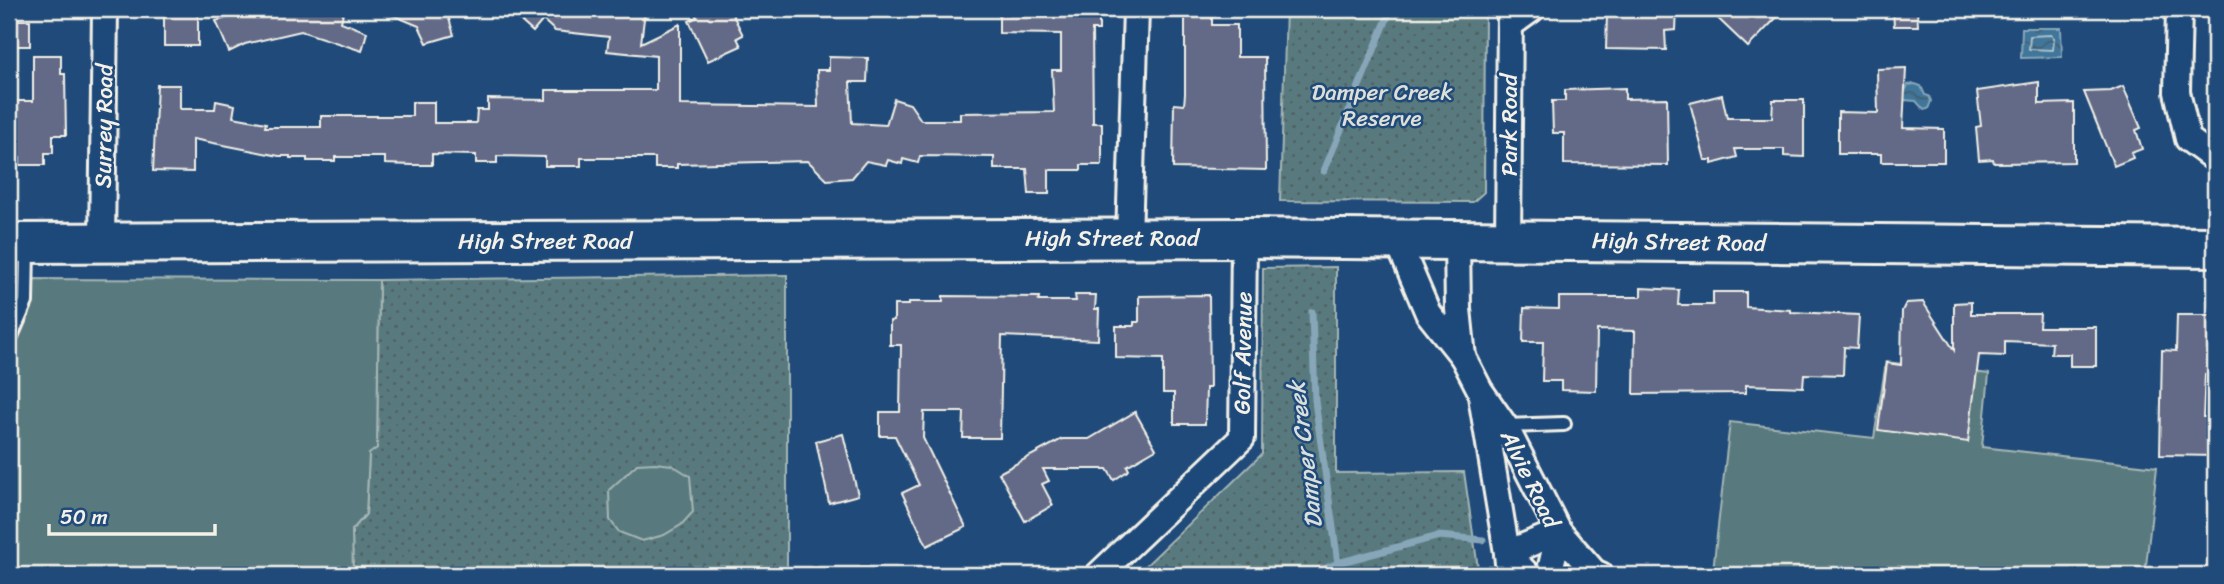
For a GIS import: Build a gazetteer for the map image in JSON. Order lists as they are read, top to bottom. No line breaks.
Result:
{"streets":{"main road":["High Street Road"],"street":["Park Road","Surrey Road","Golf Avenue","Alvie Road"]},"crossings":[["Park Road","High Street Road"],["Surrey Road","High Street Road"],["High Street Road","Golf Avenue"],["High Street Road","Alvie Road"]],"water":["Damper Creek"],"parks":["Damper Creek Reserve"],"scale_bar":"50 m"}
